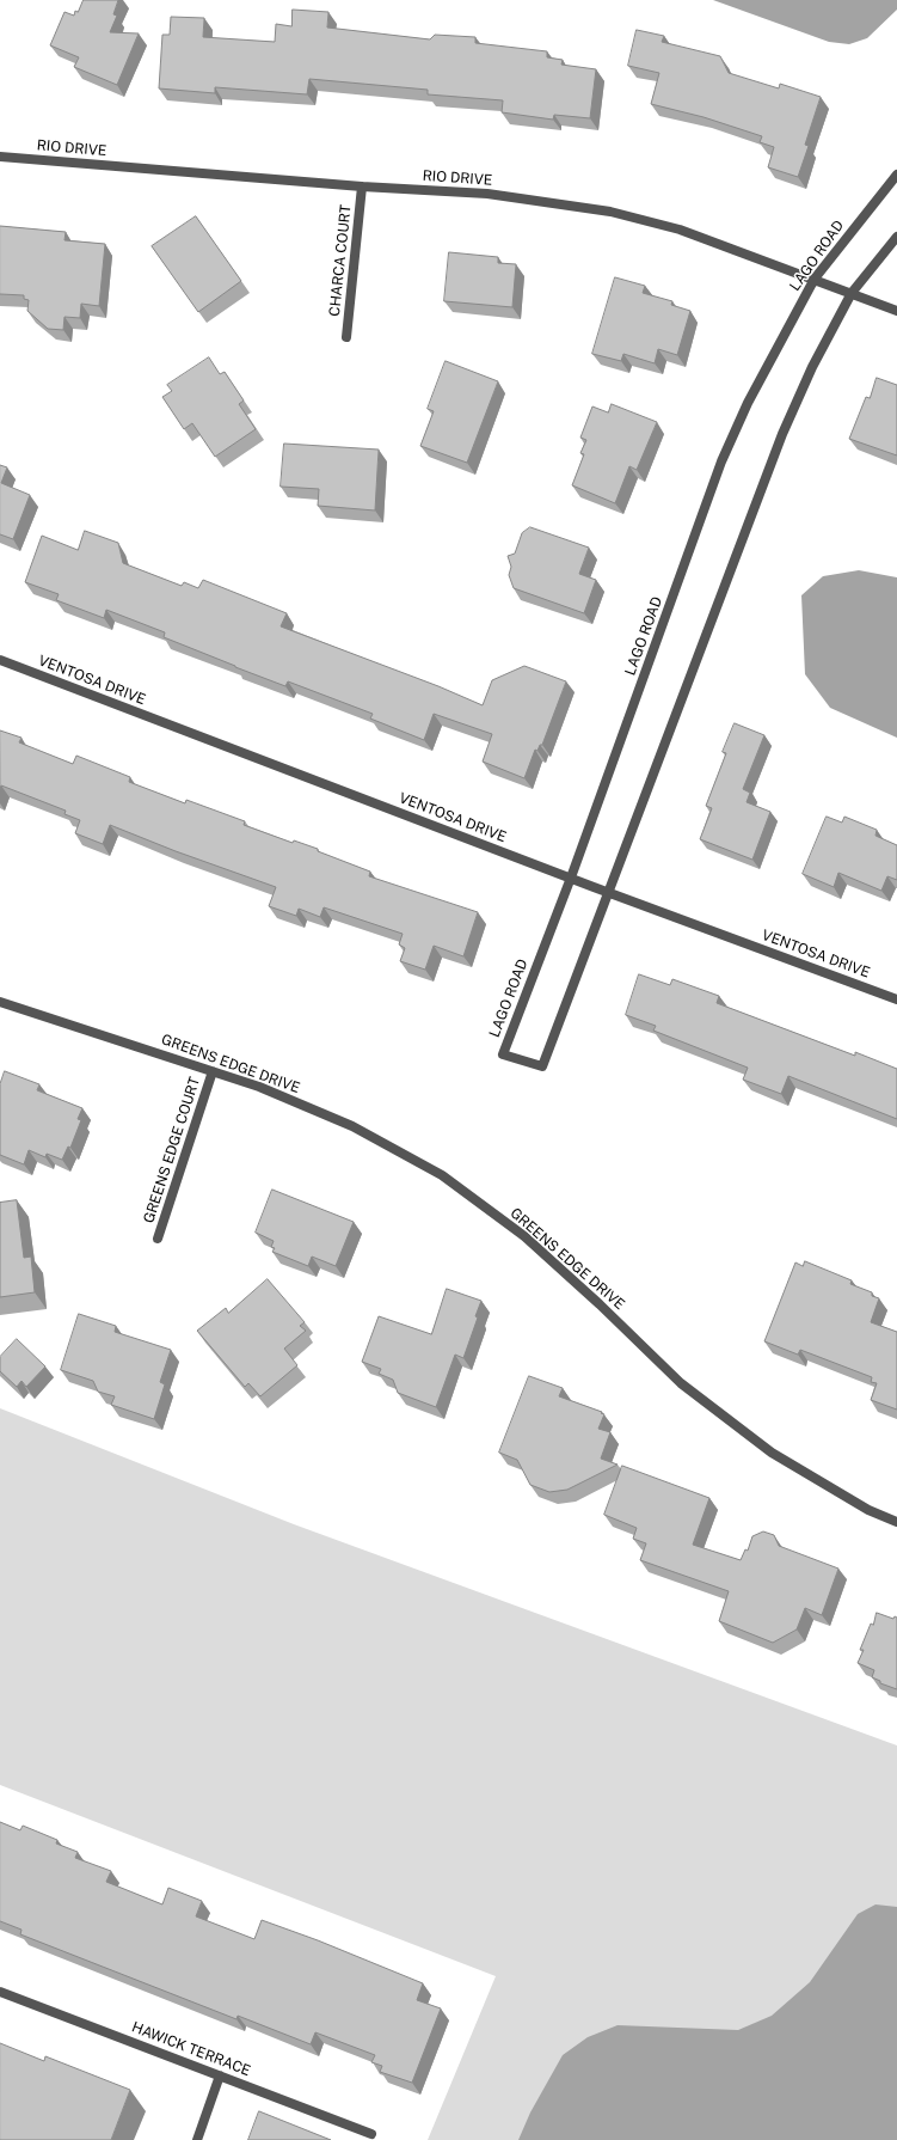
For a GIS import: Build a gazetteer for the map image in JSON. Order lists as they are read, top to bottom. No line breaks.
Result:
{"streets":{"street":["RIO DRIVE","LAGO ROAD","CHARCA COURT","VENTOSA DRIVE","GREENS EDGE DRIVE","GREENS EDGE COURT","HAWICK TERRACE"]},"crossings":[["RIO DRIVE","LAGO ROAD"],["RIO DRIVE","CHARCA COURT"],["LAGO ROAD","VENTOSA DRIVE"],["GREENS EDGE DRIVE","GREENS EDGE COURT"]]}
